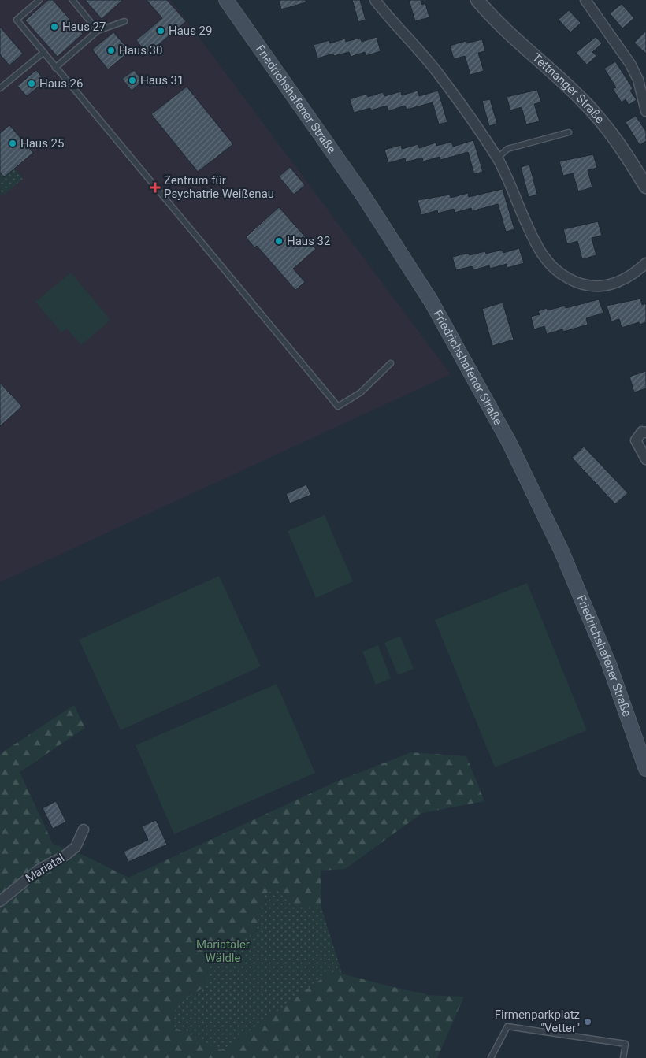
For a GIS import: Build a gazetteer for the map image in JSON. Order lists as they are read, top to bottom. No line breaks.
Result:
{"streets":{"main road":["Friedrichshafener Straße"],"street":["Tettnanger Straße","Mariatal"]},"parks":["Mariataler Wäldle"],"places":{"other":["Haus 27","Haus 29","Haus 30","Haus 31","Haus 26","Haus 25","Haus 32","Firmenparkplatz \"Vetter\""],"health":["Zentrum für Psychatrie Weißenau"]}}
